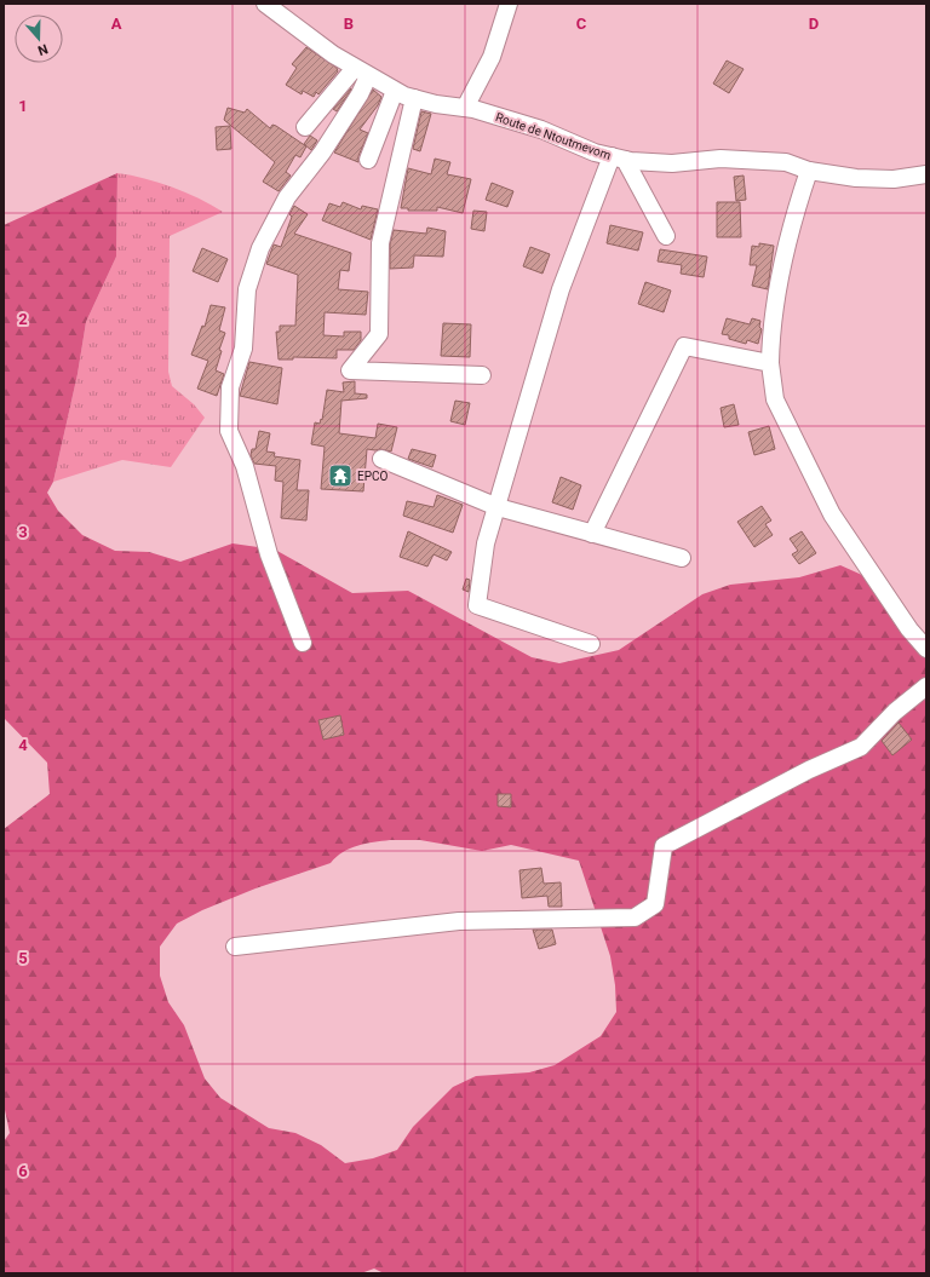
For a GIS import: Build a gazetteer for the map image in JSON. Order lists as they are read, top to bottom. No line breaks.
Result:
{"streets":{"street":["Route de Ntoutmevom"]},"places":{"temple":["EPCO"]},"north":"bottom","grid":{"columns":["A","B","C","D"],"rows":["1","2","3","4","5","6"]}}
